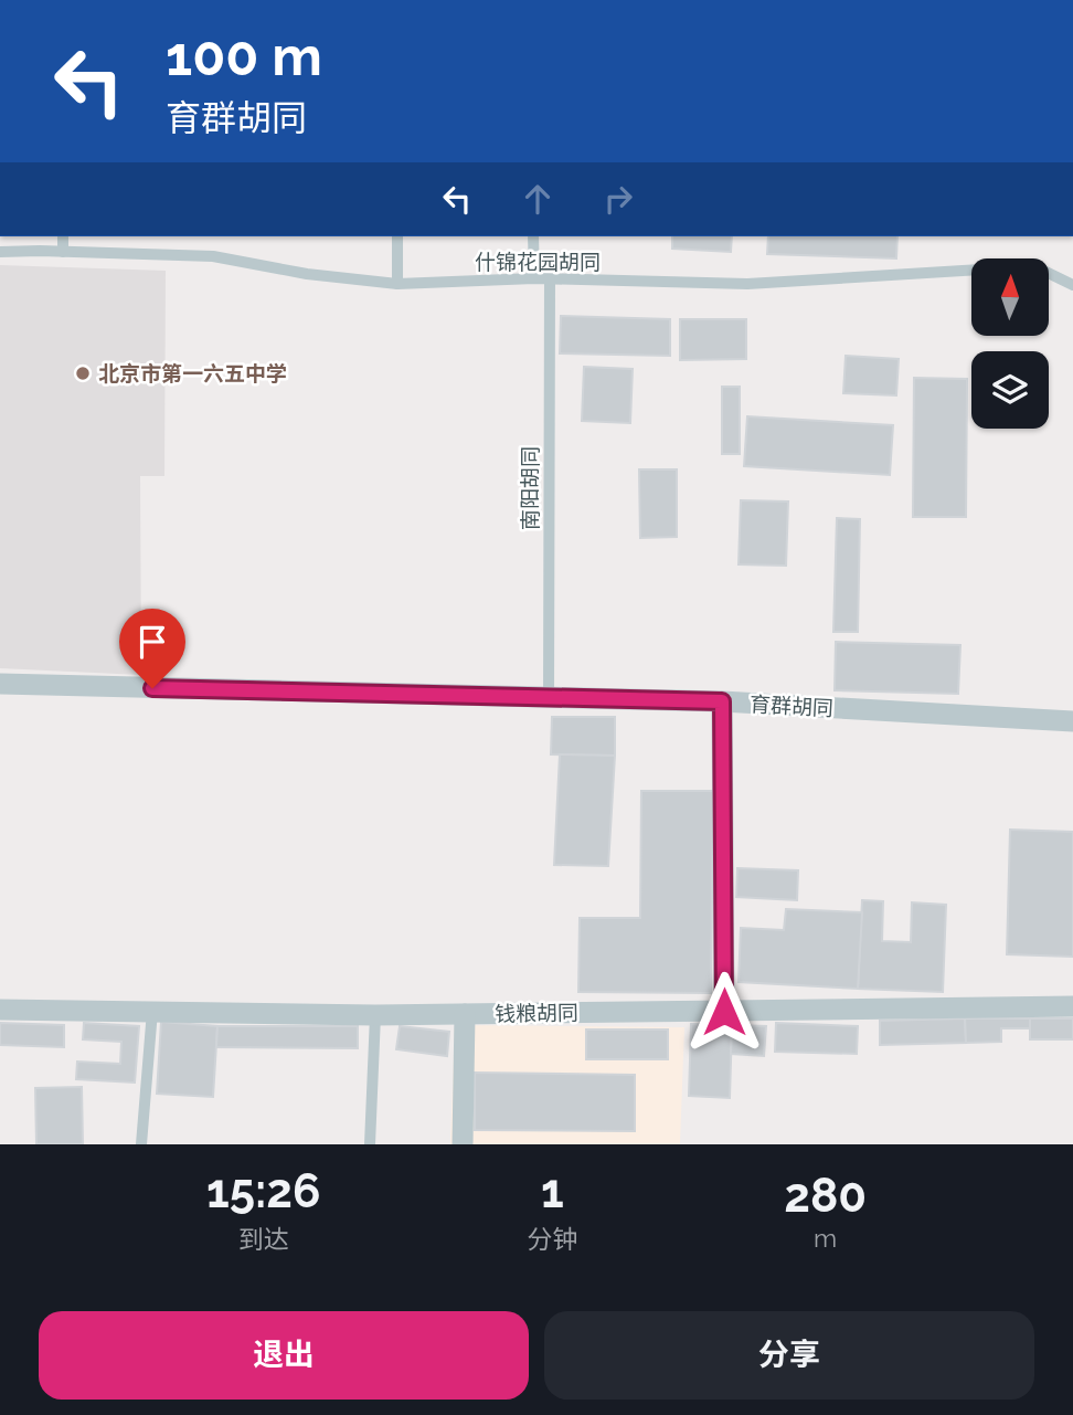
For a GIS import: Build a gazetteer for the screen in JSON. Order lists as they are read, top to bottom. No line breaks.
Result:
{"streets":{"street":["育群胡同","钱粮胡同"],"lane":["什锦花园胡同","南阳胡同"]},"crossings":[["什锦花园胡同","南阳胡同"],["南阳胡同","育群胡同"]],"places":["北京市第一六五中学"],"north":"top","page":{"turn":["100 m","育群胡同"],"eta":["15:26","到达","1","分钟","280","m"],"buttons":["退出","分享"]}}
